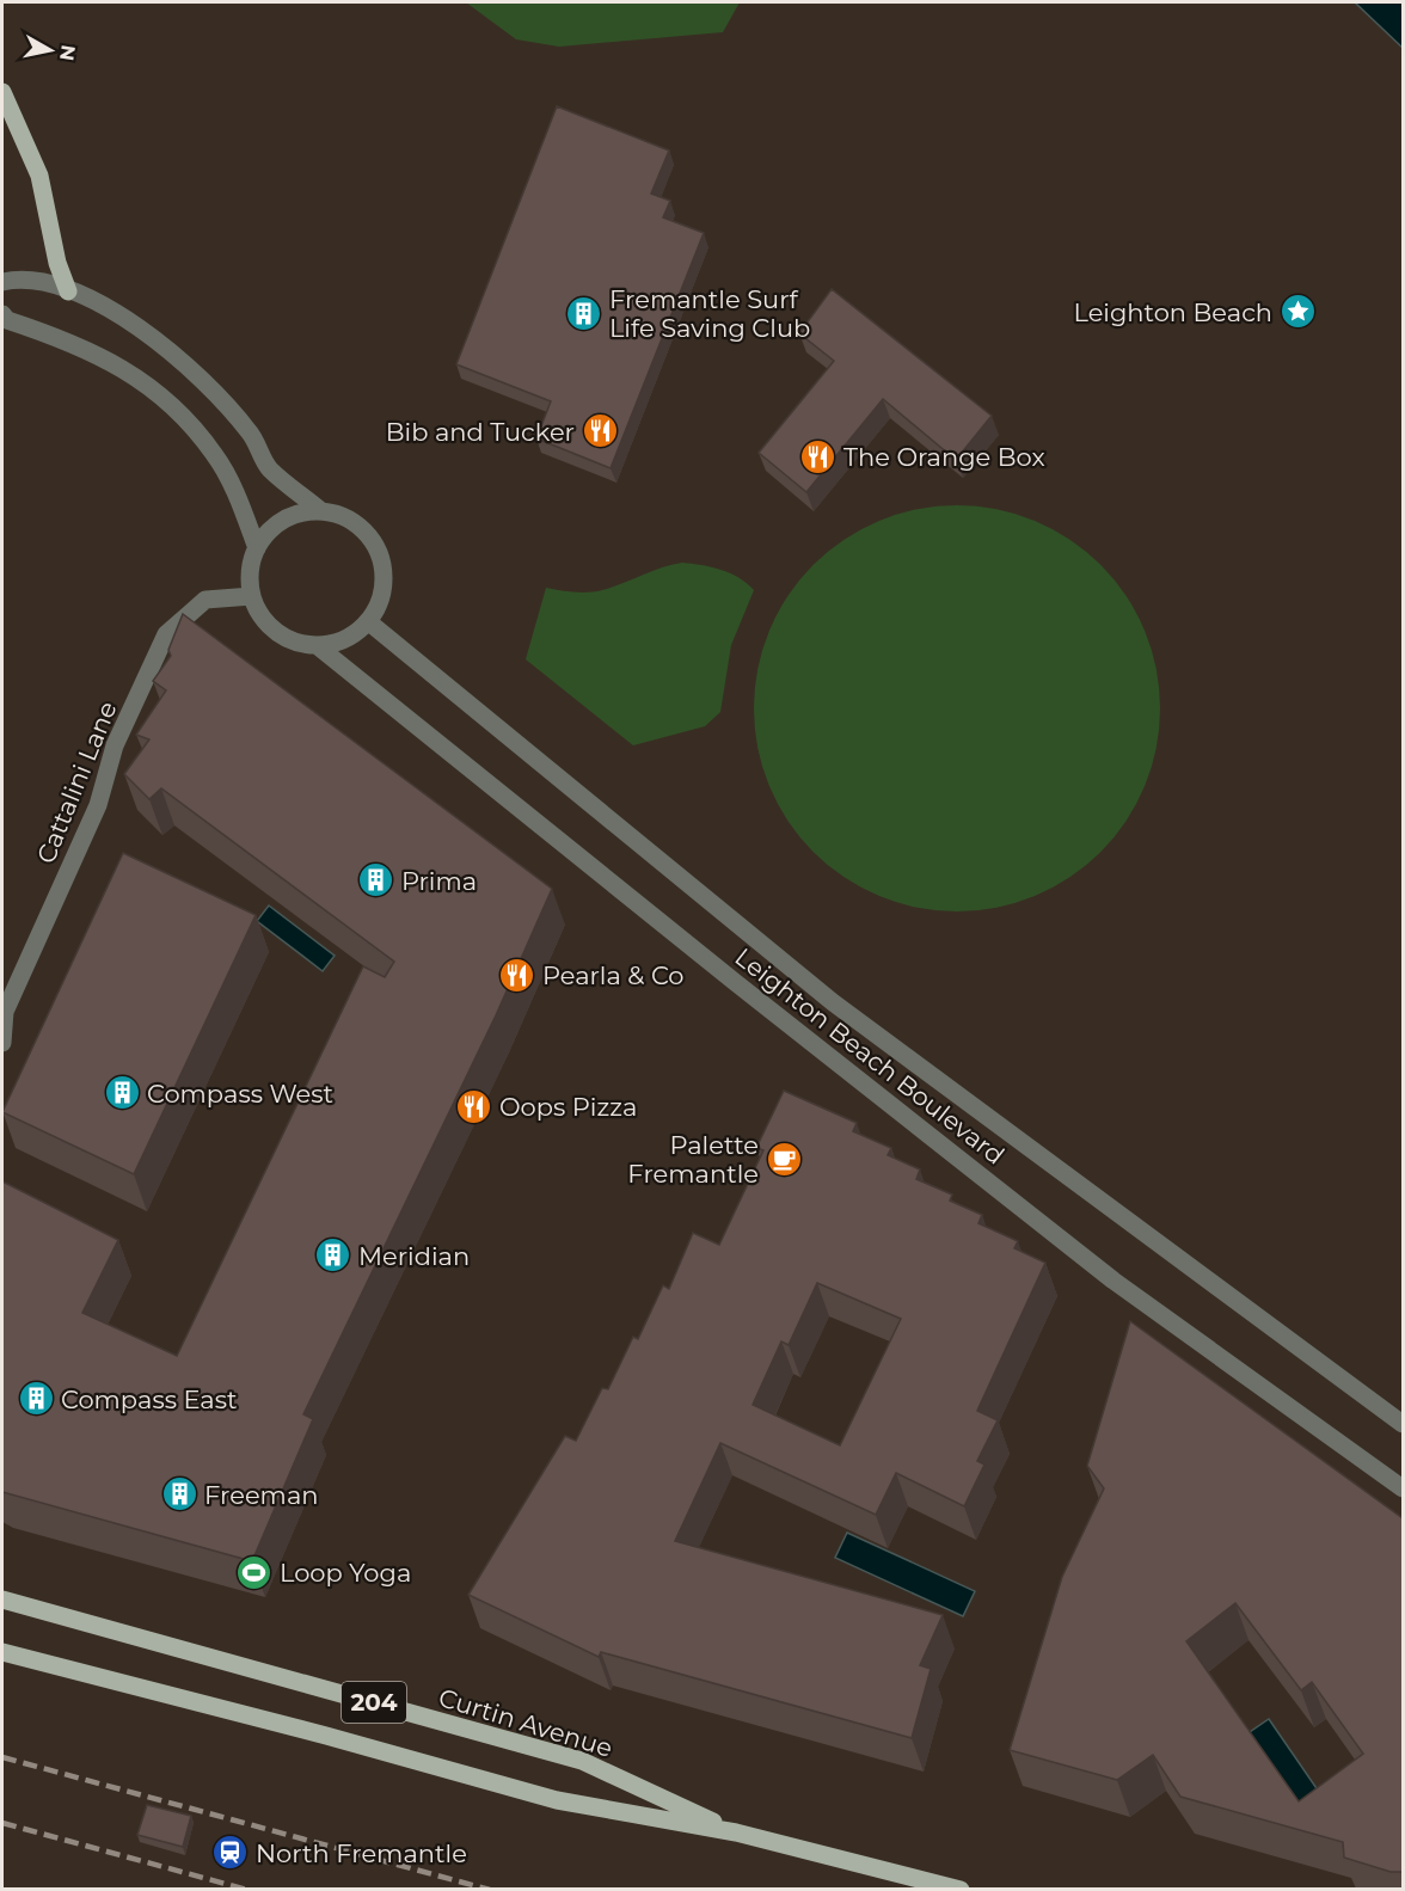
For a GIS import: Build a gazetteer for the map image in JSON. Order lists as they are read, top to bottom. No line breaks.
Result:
{"streets":{"main road":["204","Curtin Avenue"],"street":["Cattalini Lane","Leighton Beach Boulevard"]},"crossings":[["Cattalini Lane","Leighton Beach Boulevard"]],"places":{"place":["Leighton Beach"],"building":["Fremantle Surf Life Saving Club","Prima","Compass West","Meridian","Compass East","Freeman"],"restaurant":["Bib and Tucker","The Orange Box","Pearla & Co","Oops Pizza"],"cafe":["Palette Fremantle"],"sports":["Loop Yoga"],"station":["North Fremantle"]},"north":"right"}
